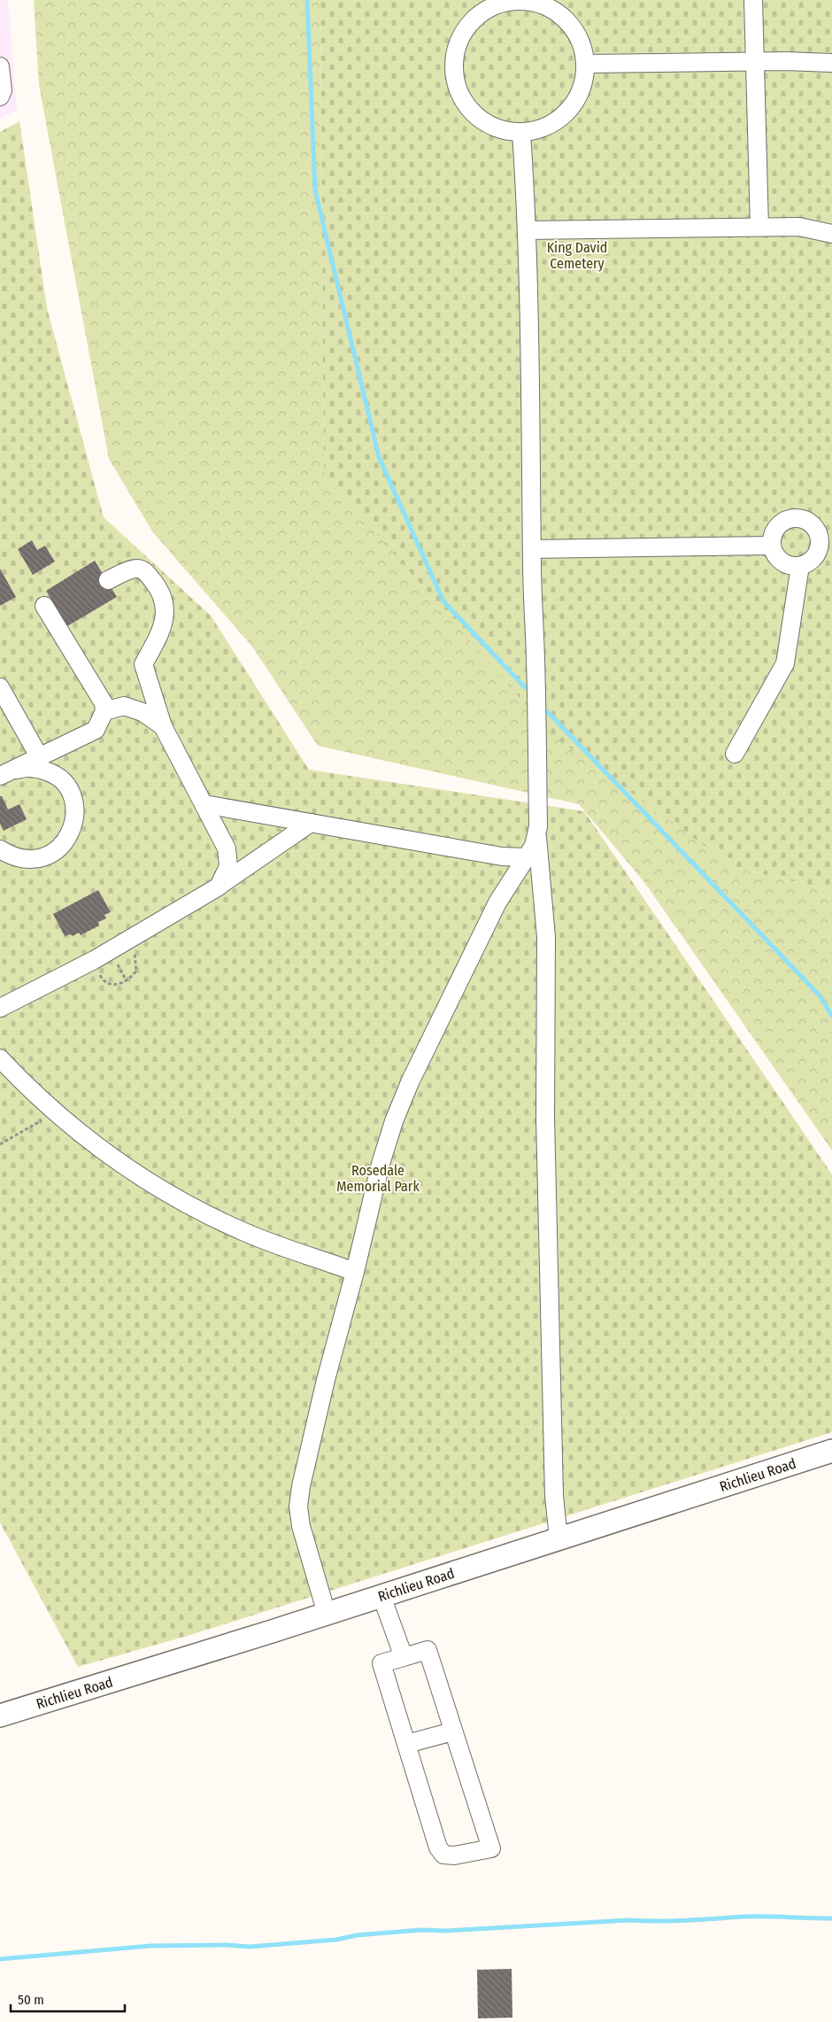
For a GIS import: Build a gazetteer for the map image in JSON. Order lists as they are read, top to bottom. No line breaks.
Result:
{"streets":{"main road":["Richlieu Road"]},"parks":["King David Cemetery","Rosedale Memorial Park"],"scale_bar":"50 m"}
